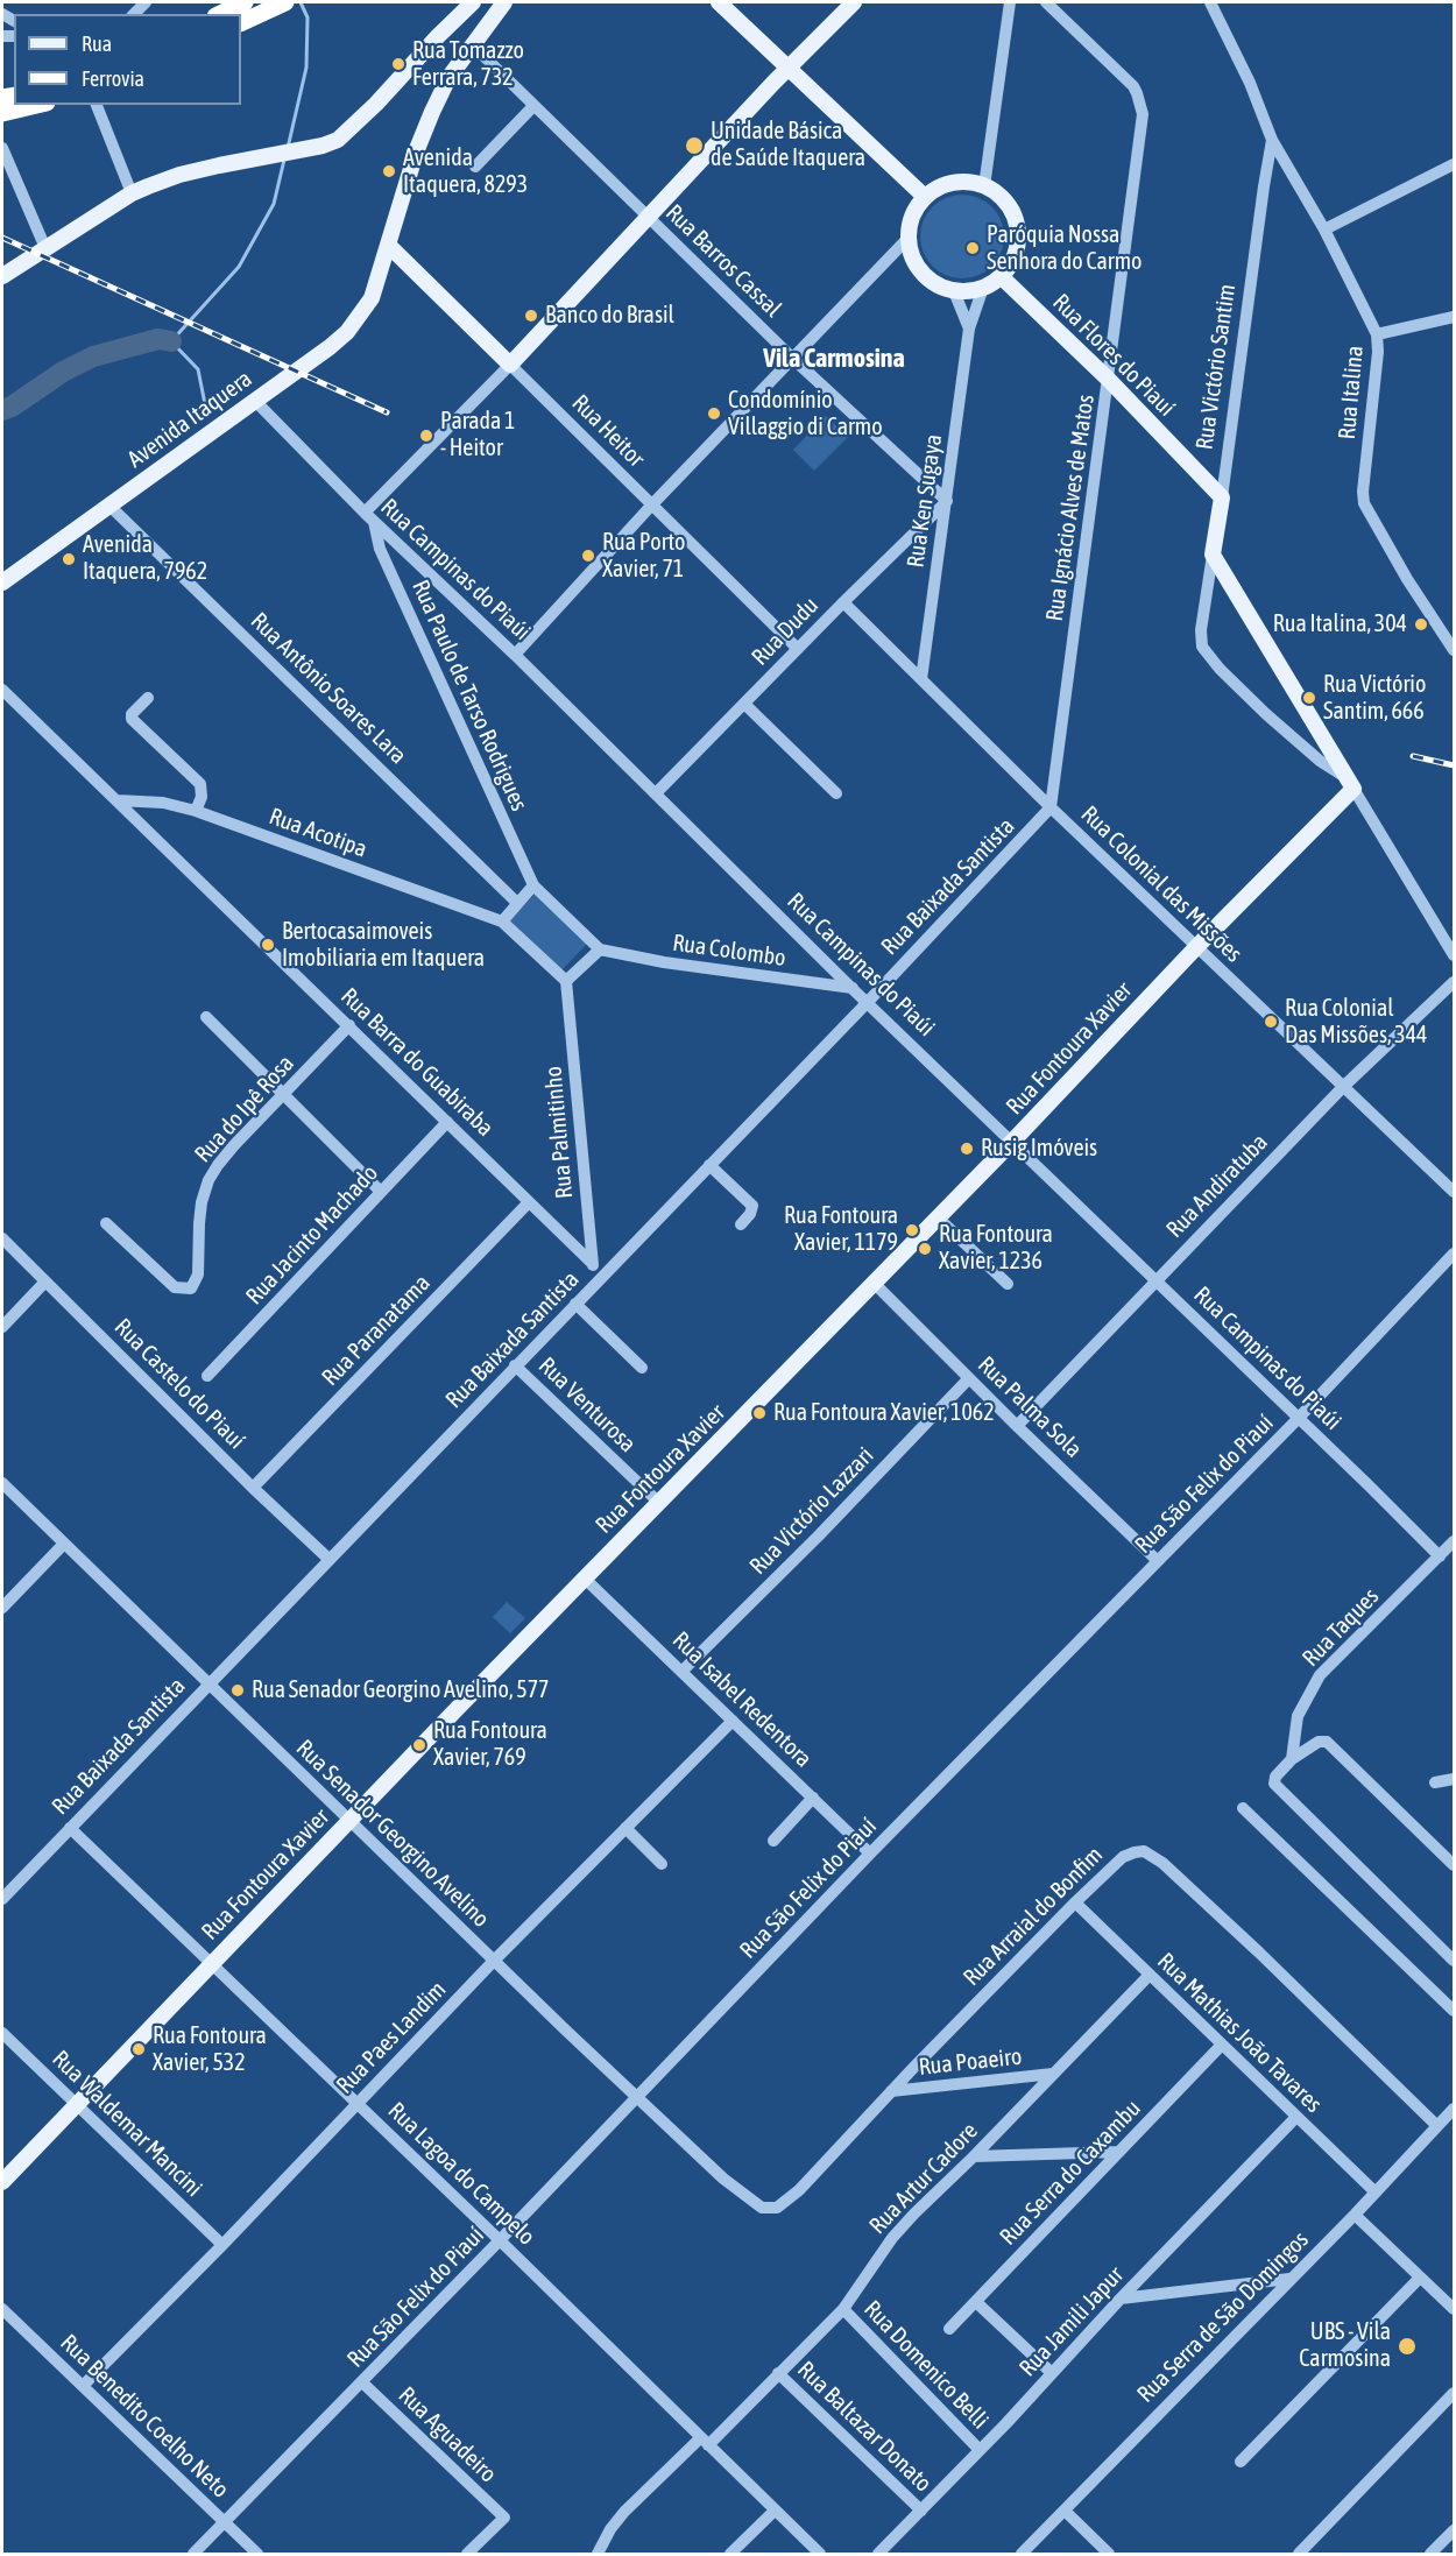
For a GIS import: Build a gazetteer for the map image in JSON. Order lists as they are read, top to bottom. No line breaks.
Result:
{"streets":{"main road":["Rua Flores do Piauí","Rua Victório Santim","Avenida Itaquera","Rua Heitor","Rua Fontoura Xavier"],"street":["Rua Barros Cassal","Rua Italina","Rua Ken Sugaya","Rua Ignácio Alves de Matos","Rua Campinas do Piaúi","Rua Dudu","Rua Antônio Soares Lara","Rua Paulo de Tarso Rodrigues","Rua Acotipa","Rua Colonial das Missões","Rua Baixada Santista","Rua Colombo","Rua Barra do Guabiraba","Rua do Ipê Rosa","Rua Palmitinho","Rua Andiratuba","Rua Jacinto Machado","Rua Paranatama","Rua Castelo do Piauí","Rua Venturosa","Rua Palma Sola","Rua São Felix do Piauí","Rua Victório Lazzari","Rua Taques","Rua Isabel Redentora","Rua Senador Georgino Avelino","Rua Arraial do Bonfim","Rua Mathias João Tavares","Rua Paes Landim","Rua Poaeiro","Rua Waldemar Mancini","Rua Serra do Caxambu","Rua Lagoa do Campelo","Rua Artur Cadore","Rua Serra de São Domingos","Rua Jamili Japur","Rua Domenico Belli","Rua Benedito Coelho Neto","Rua Baltazar Donato","Rua Aguadeiro"]},"crossings":[["Rua Barros Cassal","Avenida Itaquera"],["Rua Barros Cassal","Rua Ken Sugaya"],["Rua Barros Cassal","Rua Dudu"],["Rua Flores do Piauí","Rua Victório Santim"],["Rua Flores do Piauí","Rua Ken Sugaya"],["Rua Flores do Piauí","Rua Ignácio Alves de Matos"],["Rua Victório Santim","Rua Italina"],["Rua Victório Santim","Rua Fontoura Xavier"],["Avenida Itaquera","Rua Heitor"],["Avenida Itaquera","Rua Campinas do Piaúi"],["Avenida Itaquera","Rua Antônio Soares Lara"],["Rua Heitor","Rua Dudu"],["Rua Ken Sugaya","Rua Dudu"],["Rua Ken Sugaya","Rua Colonial das Missões"],["Rua Ignácio Alves de Matos","Rua Colonial das Missões"],["Rua Ignácio Alves de Matos","Rua Baixada Santista"],["Rua Campinas do Piaúi","Rua Dudu"],["Rua Campinas do Piaúi","Rua Paulo de Tarso Rodrigues"],["Rua Campinas do Piaúi","Rua Baixada Santista"],["Rua Campinas do Piaúi","Rua Colombo"],["Rua Campinas do Piaúi","Rua Fontoura Xavier"],["Rua Campinas do Piaúi","Rua Andiratuba"],["Rua Campinas do Piaúi","Rua São Felix do Piauí"],["Rua Campinas do Piaúi","Rua Taques"],["Rua Dudu","Rua Colonial das Missões"],["Rua Acotipa","Rua Barra do Guabiraba"],["Rua Colonial das Missões","Rua Baixada Santista"],["Rua Colonial das Missões","Rua Fontoura Xavier"],["Rua Colonial das Missões","Rua Andiratuba"],["Rua Baixada Santista","Rua Castelo do Piauí"],["Rua Baixada Santista","Rua Venturosa"],["Rua Baixada Santista","Rua Senador Georgino Avelino"],["Rua Baixada Santista","Rua Lagoa do Campelo"],["Rua Fontoura Xavier","Rua Venturosa"],["Rua Fontoura Xavier","Rua Palma Sola"],["Rua Fontoura Xavier","Rua Isabel Redentora"],["Rua Fontoura Xavier","Rua Senador Georgino Avelino"],["Rua Fontoura Xavier","Rua Waldemar Mancini"],["Rua Fontoura Xavier","Rua Lagoa do Campelo"],["Rua Barra do Guabiraba","Rua do Ipê Rosa"],["Rua Barra do Guabiraba","Rua Palmitinho"],["Rua Barra do Guabiraba","Rua Jacinto Machado"],["Rua Barra do Guabiraba","Rua Paranatama"],["Rua Andiratuba","Rua Palma Sola"],["Rua Paranatama","Rua Castelo do Piauí"],["Rua Palma Sola","Rua São Felix do Piauí"],["Rua Palma Sola","Rua Victório Lazzari"],["Rua São Felix do Piauí","Rua Isabel Redentora"],["Rua São Felix do Piauí","Rua Senador Georgino Avelino"],["Rua São Felix do Piauí","Rua Lagoa do Campelo"],["Rua São Felix do Piauí","Rua Benedito Coelho Neto"],["Rua São Felix do Piauí","Rua Aguadeiro"],["Rua Victório Lazzari","Rua Isabel Redentora"],["Rua Isabel Redentora","Rua Paes Landim"],["Rua Senador Georgino Avelino","Rua Arraial do Bonfim"],["Rua Senador Georgino Avelino","Rua Paes Landim"],["Rua Arraial do Bonfim","Rua Mathias João Tavares"],["Rua Arraial do Bonfim","Rua Poaeiro"],["Rua Arraial do Bonfim","Rua Serra de São Domingos"],["Rua Mathias João Tavares","Rua Serra do Caxambu"],["Rua Mathias João Tavares","Rua Artur Cadore"],["Rua Mathias João Tavares","Rua Serra de São Domingos"],["Rua Mathias João Tavares","Rua Jamili Japur"],["Rua Paes Landim","Rua Waldemar Mancini"],["Rua Paes Landim","Rua Lagoa do Campelo"],["Rua Paes Landim","Rua Benedito Coelho Neto"],["Rua Poaeiro","Rua Artur Cadore"],["Rua Lagoa do Campelo","Rua Artur Cadore"],["Rua Artur Cadore","Rua Domenico Belli"],["Rua Artur Cadore","Rua Baltazar Donato"],["Rua Jamili Japur","Rua Domenico Belli"],["Rua Jamili Japur","Rua Baltazar Donato"]],"districts":["Vila Carmosina"],"places":["Rua Tomazzo Ferrara, 732","Unidade Básica de Saúde Itaquera","Avenida Itaquera, 8293","Paróquia Nossa Senhora do Carmo","Banco do Brasil","Condomínio Villaggio di Carmo","Parada 1 - Heitor","Rua Porto Xavier, 71","Avenida Itaquera, 7962","Rua Italina, 304","Rua Victório Santim, 666","Bertocasaimoveis Imobiliaria em Itaquera","Rua Colonial Das Missões, 344","Rusig Imóveis","Rua Fontoura Xavier, 1179","Rua Fontoura Xavier, 1236","Rua Fontoura Xavier, 1062","Rua Senador Georgino Avelino, 577","Rua Fontoura Xavier, 769","Rua Fontoura Xavier, 532","UBS - Vila Carmosina"],"legend":["Rua","Ferrovia"]}
